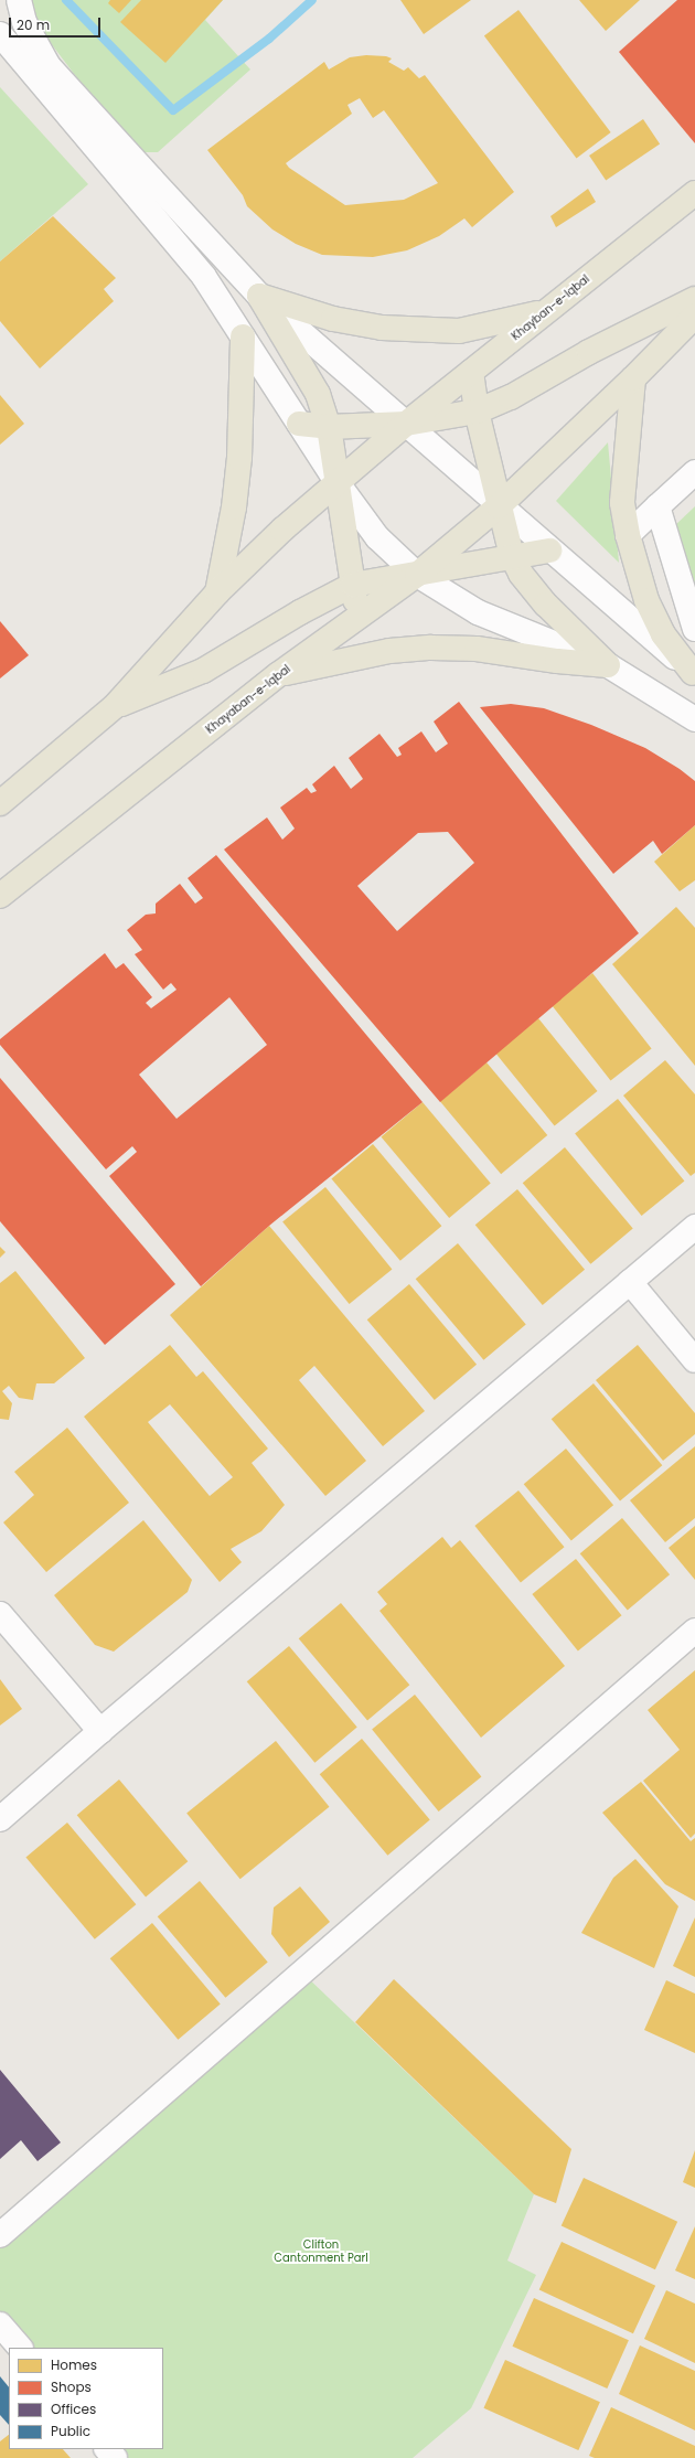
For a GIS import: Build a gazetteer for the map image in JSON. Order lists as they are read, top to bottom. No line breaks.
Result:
{"streets":{"main road":["Khayban-e-Iqbal","Khayaban-e-Iqbal"]},"parks":["Clifton Cantonment Parl"],"legend":["Homes","Shops","Offices","Public"],"scale_bar":"20 m"}
